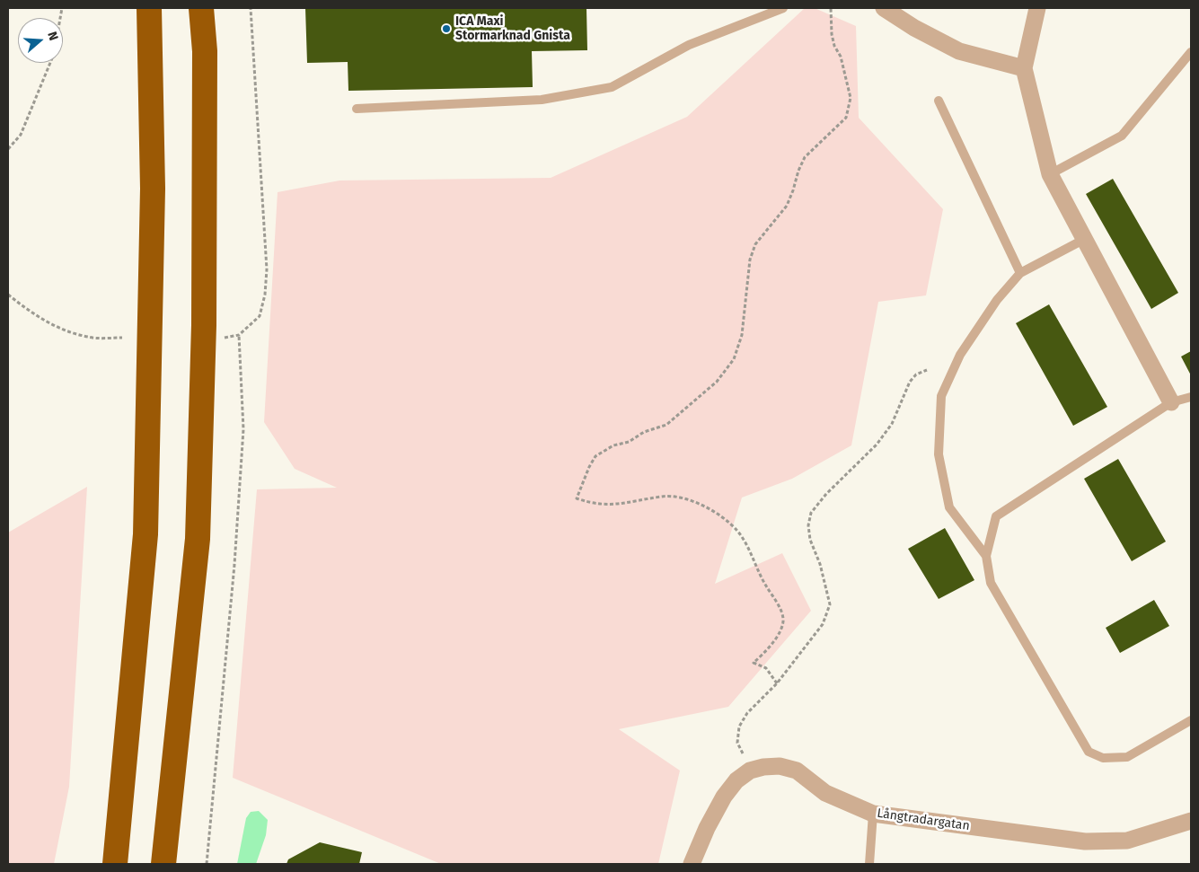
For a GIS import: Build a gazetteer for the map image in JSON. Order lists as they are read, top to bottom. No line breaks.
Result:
{"streets":{"street":["Långtradargatan"]},"places":["ICA Maxi Stormarknad Gnista"],"north":"right"}
